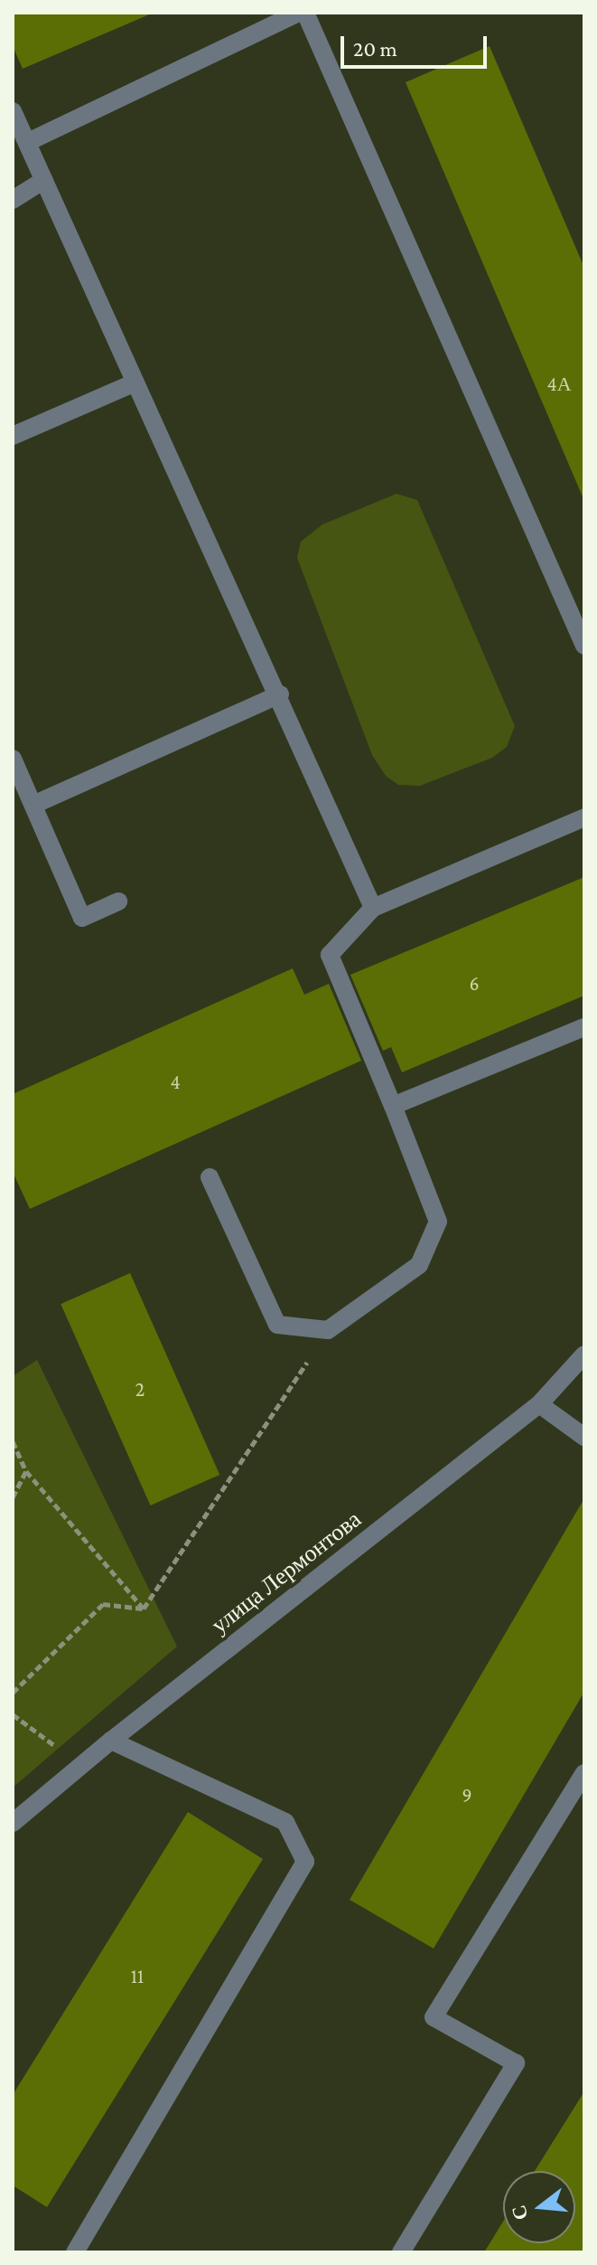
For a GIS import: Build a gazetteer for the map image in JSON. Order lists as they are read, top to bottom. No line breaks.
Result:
{"streets":{"street":["улица Лермонтова"]},"house_numbers":["4А","6","4","2","9","11"],"scale_bar":"20 m","north":"left"}
